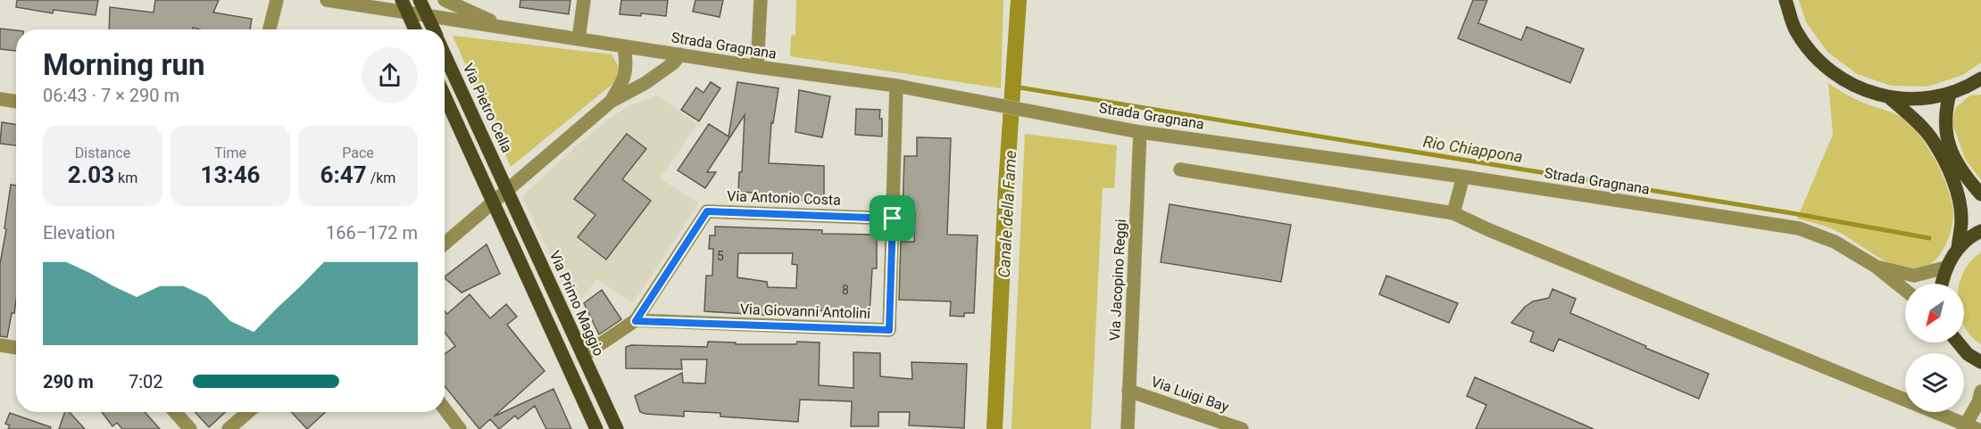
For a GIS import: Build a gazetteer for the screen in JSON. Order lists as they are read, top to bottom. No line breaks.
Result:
{"streets":{"main road":["Via Pietro Cella","Via Primo Maggio"],"street":["Strada Gragnana","Via Antonio Costa","Via Jacopino Reggi","Via Giovanni Antolini","Via Luigi Bay"]},"crossings":[["Strada Gragnana","Via Pietro Cella"],["Strada Gragnana","Via Jacopino Reggi"],["Strada Gragnana","Via Giovanni Antolini"],["Via Pietro Cella","Via Primo Maggio"],["Via Antonio Costa","Via Giovanni Antolini"],["Via Jacopino Reggi","Via Luigi Bay"]],"water":["Rio Chiappona","Canale della Fame"],"house_numbers":["5","8"],"north":"bottom left","page":{"heading":["Morning run","06:43 · 7 × 290 m"],"stats":[["Distance","2.03 km"],["Time","13:46"],["Pace","6:47 /km"]],"chart":["Elevation","166–172 m"],"list":[{"name":"290 m","note":"7:02"}]}}
